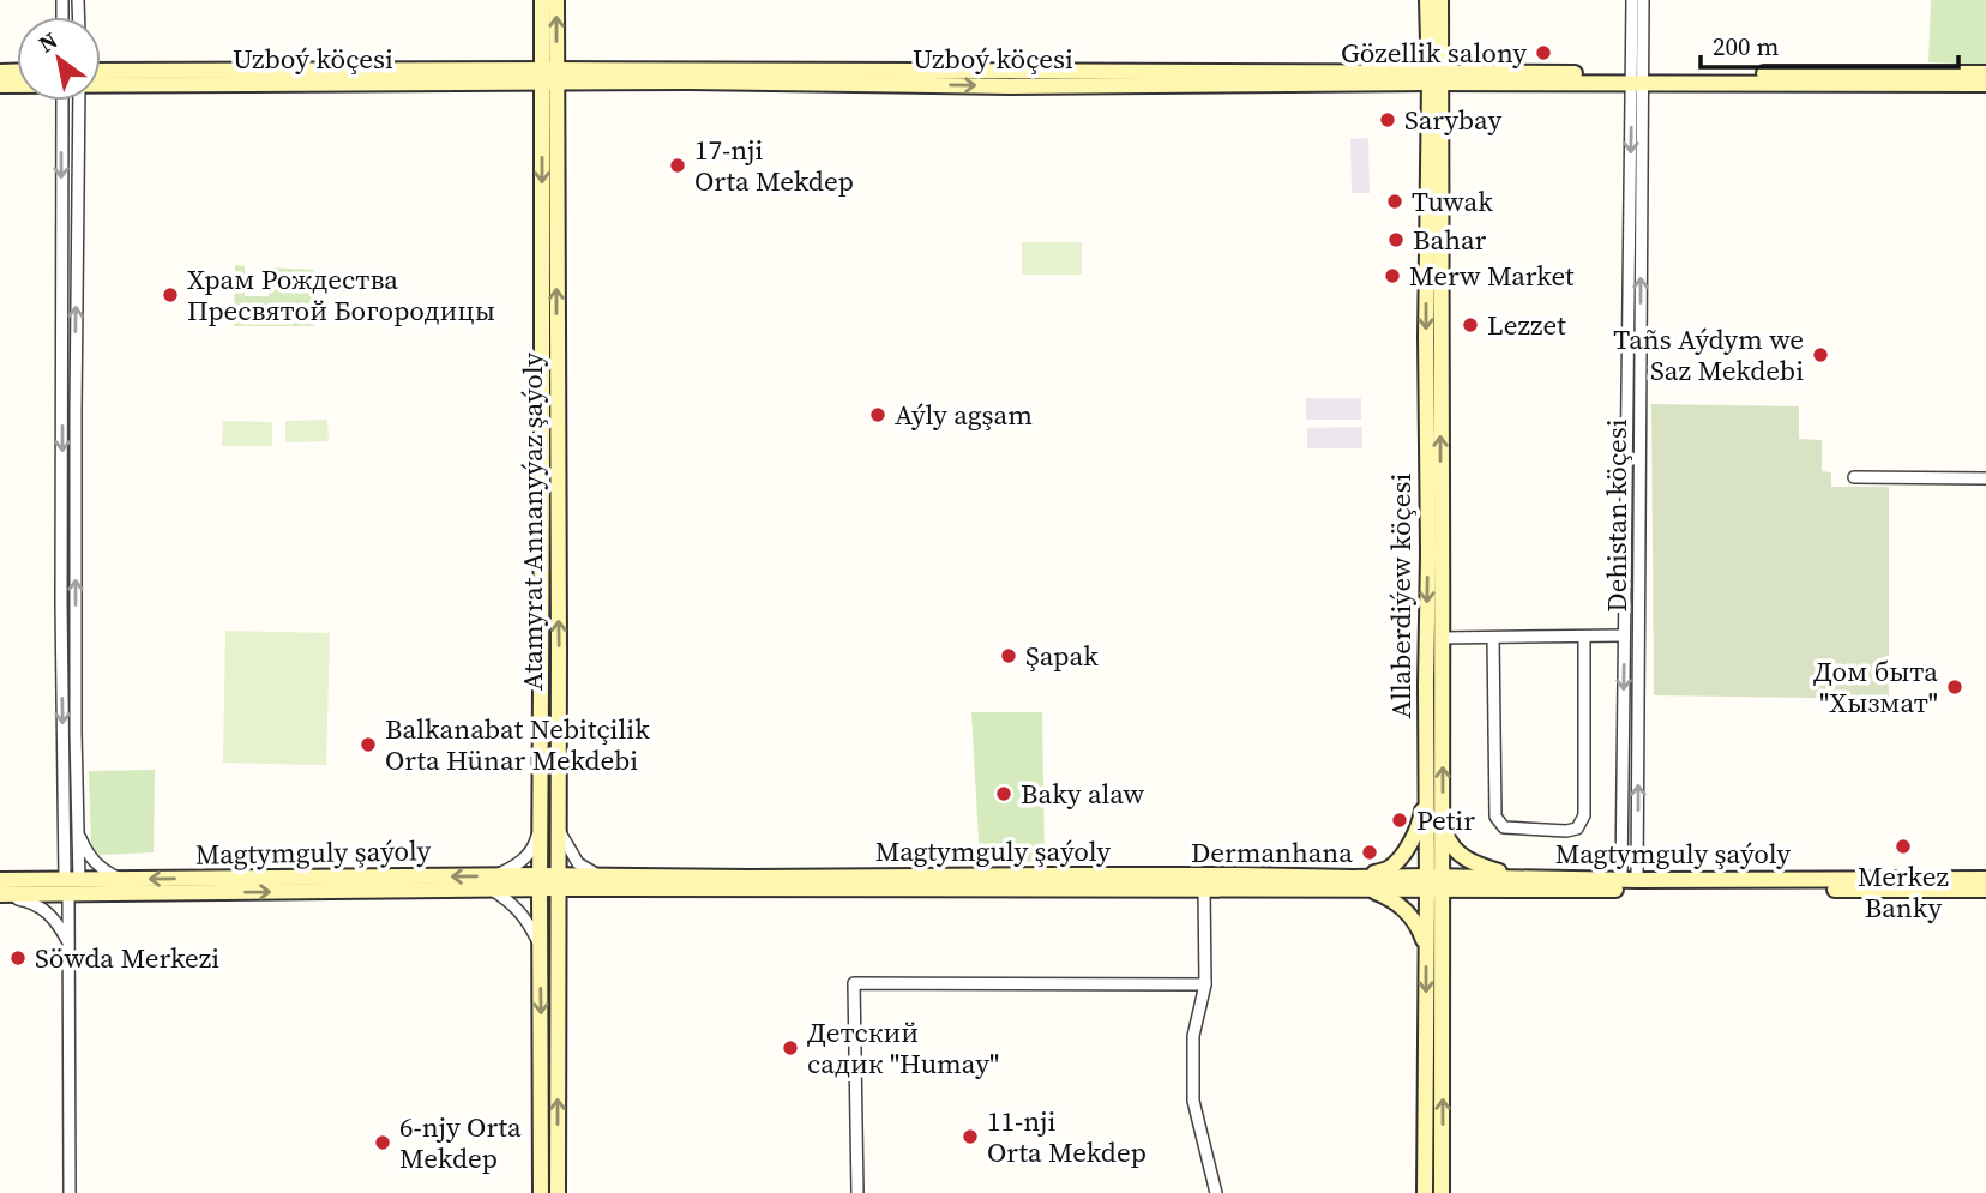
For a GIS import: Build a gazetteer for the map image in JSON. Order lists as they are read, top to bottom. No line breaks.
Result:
{"streets":{"street":["Uzboý köçesi","Dehistan köçesi","Atamyrat Annanyýaz şaýoly","Allaberdiýew köçesi","Magtymguly şaýoly"]},"crossings":[["Uzboý köçesi","Dehistan köçesi"],["Uzboý köçesi","Atamyrat Annanyýaz şaýoly"],["Uzboý köçesi","Allaberdiýew köçesi"],["Dehistan köçesi","Magtymguly şaýoly"],["Atamyrat Annanyýaz şaýoly","Magtymguly şaýoly"],["Allaberdiýew köçesi","Magtymguly şaýoly"]],"places":["Gözellik salony","Sarybay","17-nji Orta Mekdep","Tuwak","Bahar","Merw Market","Храм Рождества Пресвятой Богородицы","Lezzet","Tañs Aýdym we Saz Mekdebi","Aýly agşam","Şapak","Дом быта \"Хызмат\"","Balkanabat Nebitçilik Orta Hünar Mekdebi","Baky alaw","Petir","Merkez Banky","Dermanhana","Söwda Merkezi","Детский садик \"Humay\"","11-nji Orta Mekdep","6-njy Orta Mekdep"],"scale_bar":"200 m","north":"top left"}
